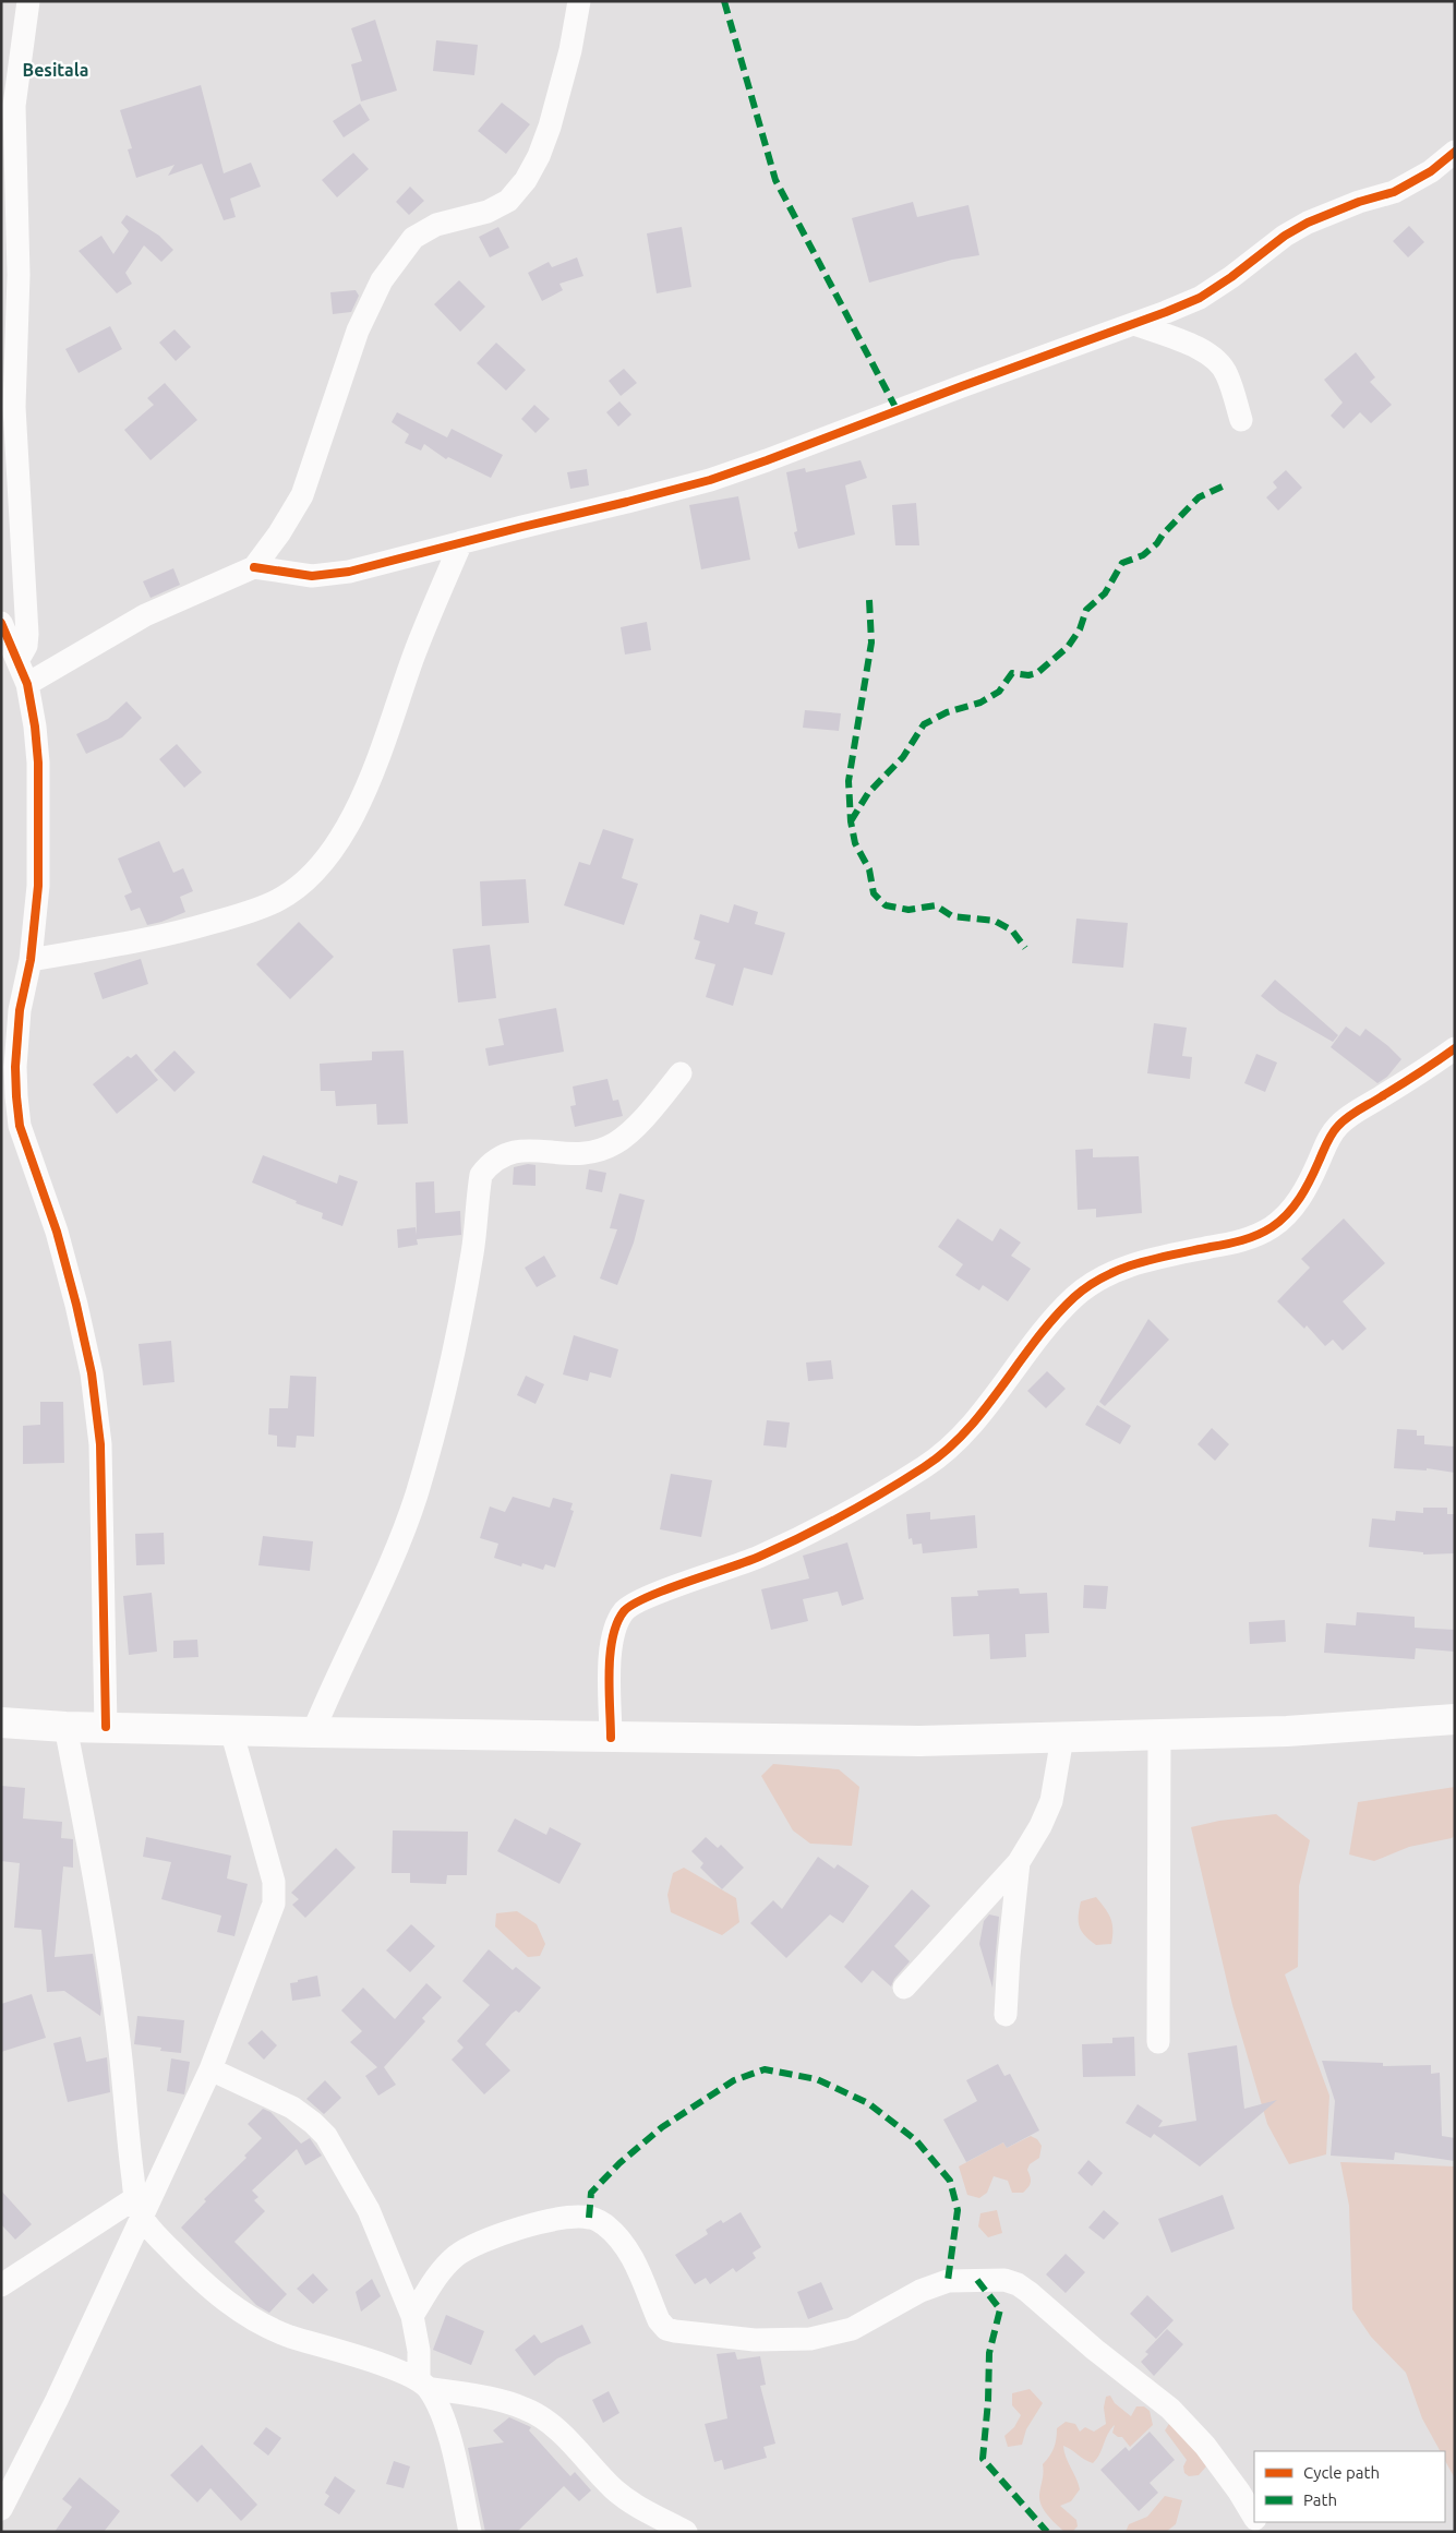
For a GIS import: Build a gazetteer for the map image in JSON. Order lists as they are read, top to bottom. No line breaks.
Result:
{"districts":["Besitala"],"legend":["Cycle path","Path"]}
